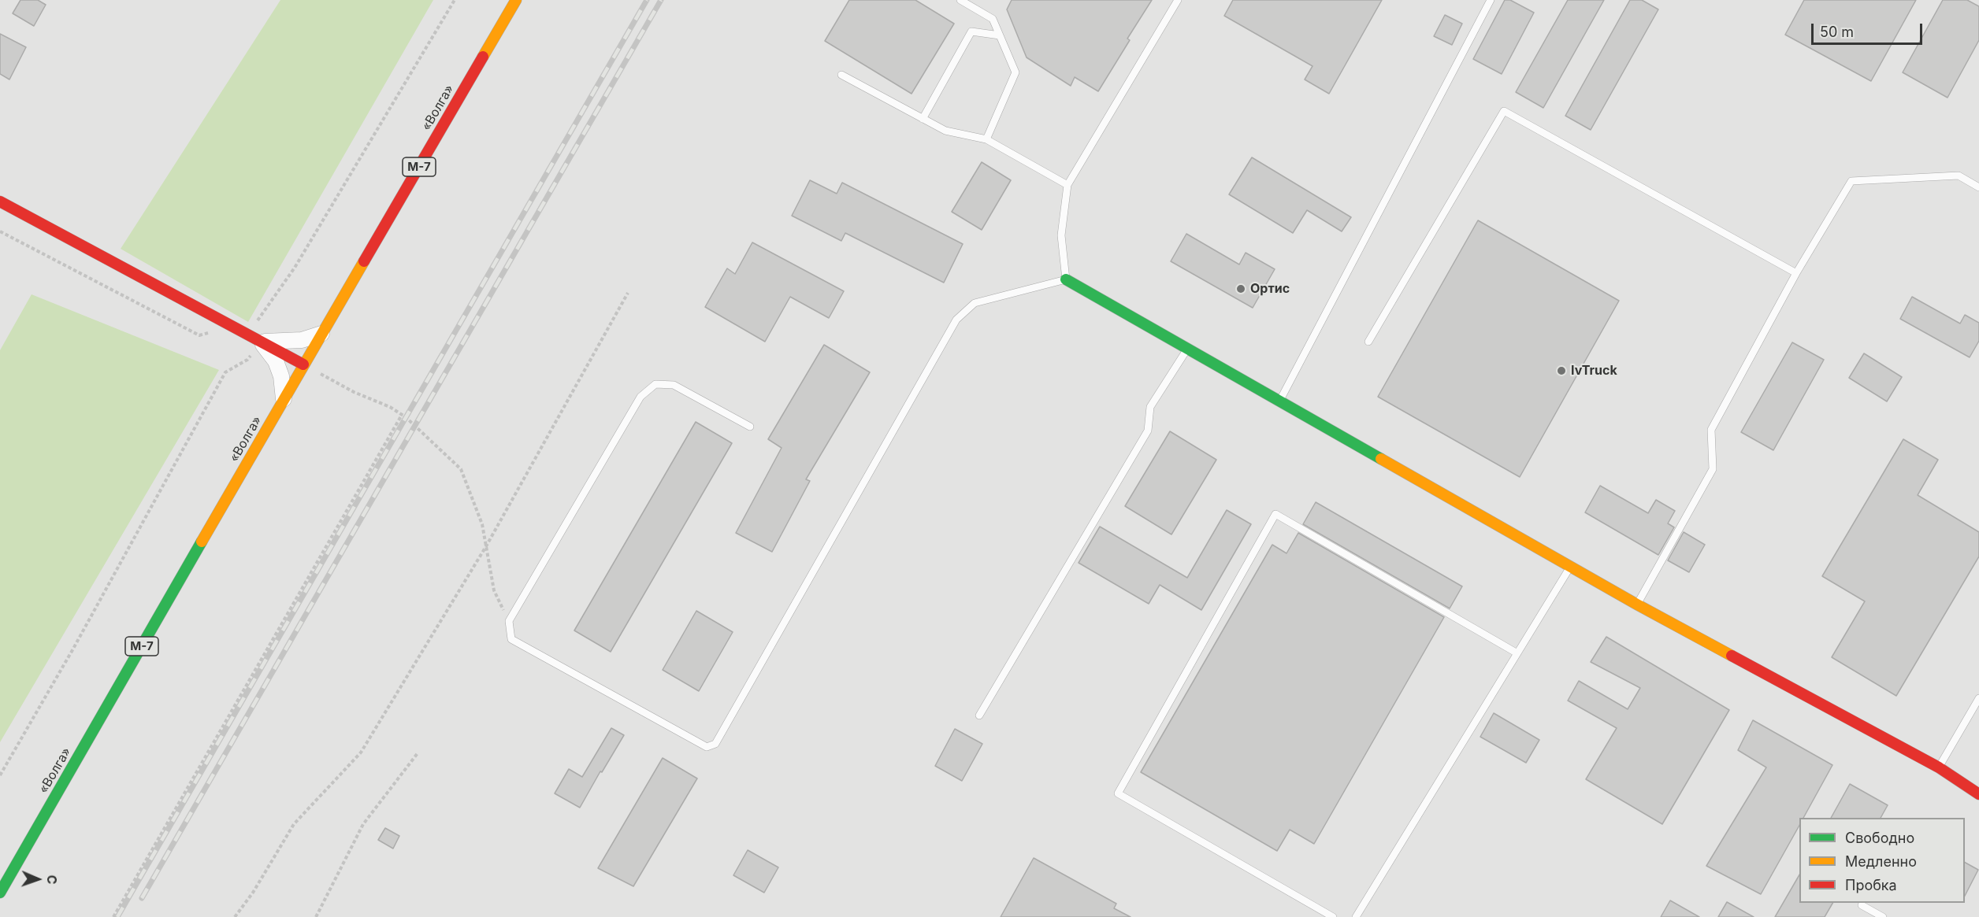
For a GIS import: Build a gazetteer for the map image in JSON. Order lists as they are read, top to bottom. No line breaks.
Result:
{"streets":{"main road":["«Волга»","М-7"]},"places":["Ортис","IvTruck"],"legend":["Свободно","Медленно","Пробка"],"scale_bar":"50 m","north":"right"}
